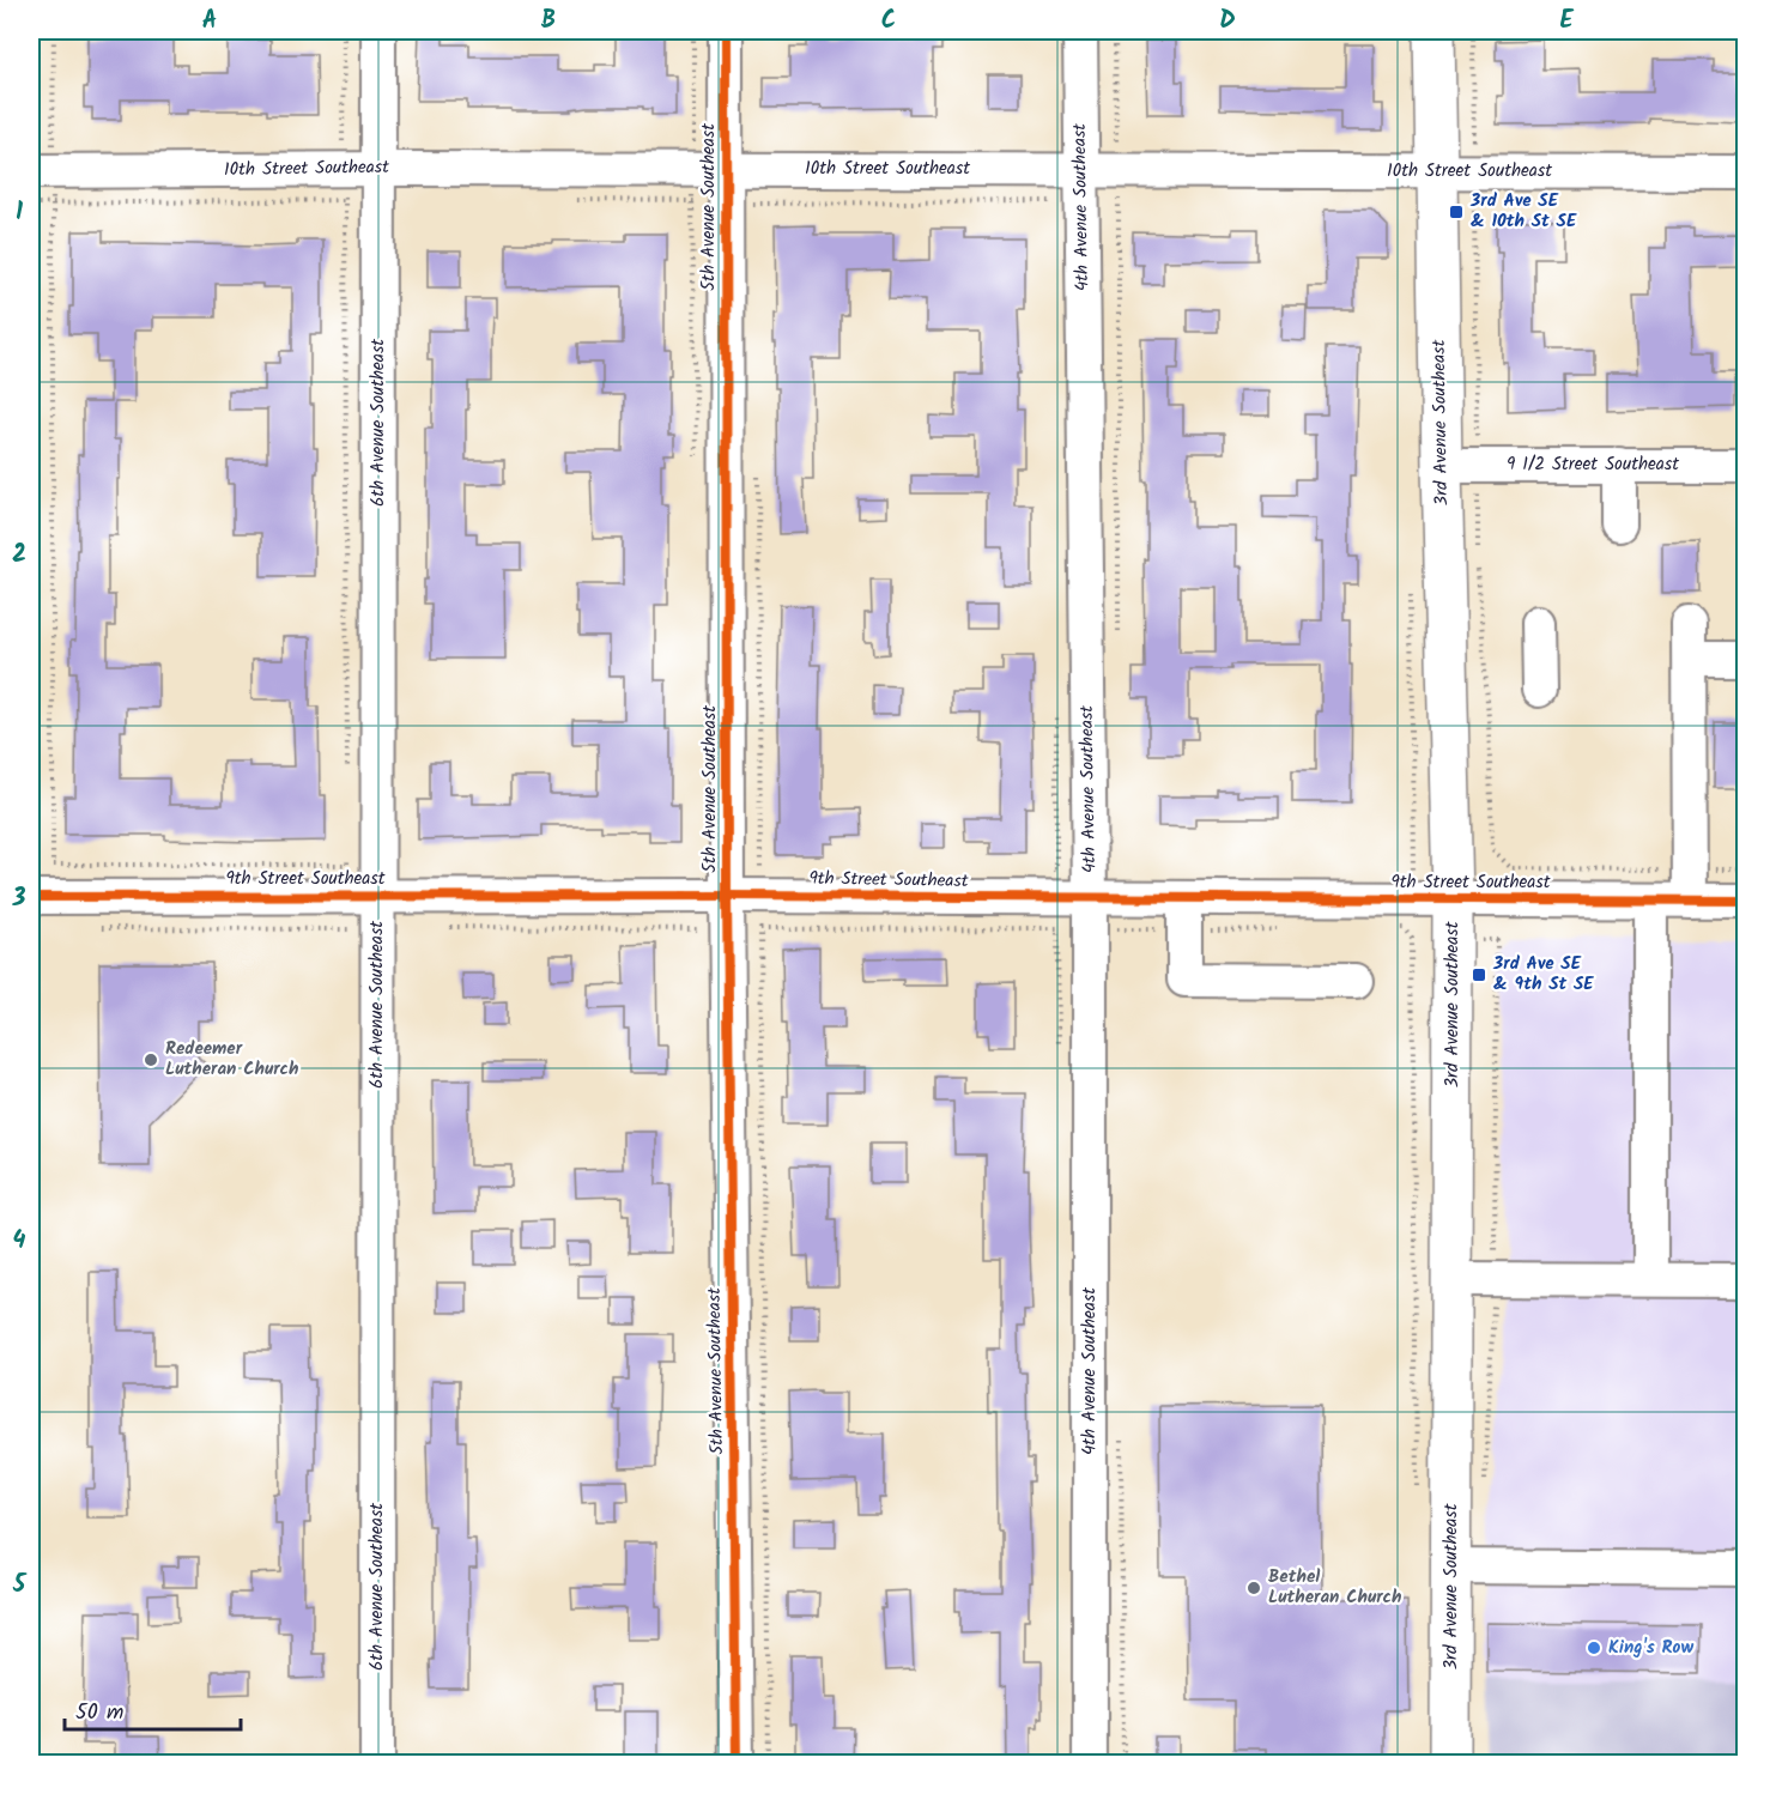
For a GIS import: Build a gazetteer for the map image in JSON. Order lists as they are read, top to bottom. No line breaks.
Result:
{"streets":{"main road":["3rd Avenue Southeast"],"street":["10th Street Southeast","5th Avenue Southeast","4th Avenue Southeast","6th Avenue Southeast","9 1/2 Street Southeast","9th Street Southeast"]},"crossings":[["10th Street Southeast","5th Avenue Southeast"],["10th Street Southeast","4th Avenue Southeast"],["10th Street Southeast","6th Avenue Southeast"],["10th Street Southeast","3rd Avenue Southeast"],["5th Avenue Southeast","9th Street Southeast"],["4th Avenue Southeast","9th Street Southeast"],["6th Avenue Southeast","9th Street Southeast"],["3rd Avenue Southeast","9 1/2 Street Southeast"],["3rd Avenue Southeast","9th Street Southeast"]],"places":{"transit":["3rd Ave SE & 10th St SE","3rd Ave SE & 9th St SE"],"other":["Redeemer Lutheran Church","Bethel Lutheran Church","King's Row"]},"scale_bar":"50 m","grid":{"columns":["A","B","C","D","E"],"rows":["1","2","3","4","5"]}}
